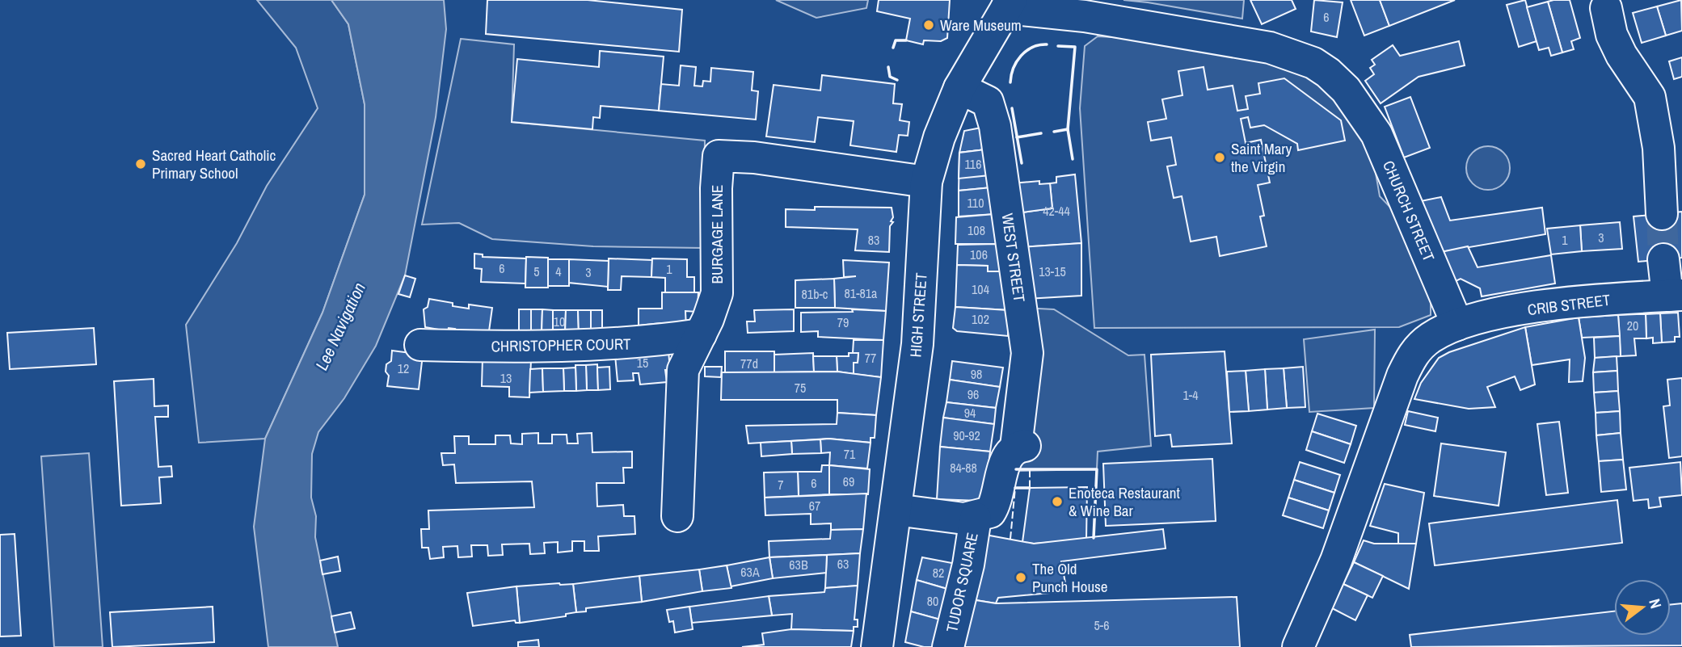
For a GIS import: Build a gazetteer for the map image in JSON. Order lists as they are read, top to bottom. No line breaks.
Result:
{"streets":{"street":["CHURCH STREET","BURGAGE LANE","WEST STREET","CRIB STREET","HIGH STREET","CHRISTOPHER COURT","TUDOR SQUARE"]},"crossings":[["CHURCH STREET","CRIB STREET"],["CHURCH STREET","HIGH STREET"],["BURGAGE LANE","HIGH STREET"],["BURGAGE LANE","CHRISTOPHER COURT"],["WEST STREET","HIGH STREET"],["WEST STREET","TUDOR SQUARE"]],"water":["Lee Navigation"],"places":["Ware Museum","Saint Mary the Virgin","Sacred Heart Catholic Primary School","Enoteca Restaurant & Wine Bar","The Old Punch House"],"house_numbers":["6","116","110","42-44","108","3","83","1","106","6","1","5","4","13-15","3","104","81-81a","81b-c","102","10","79","20","77","15","77d","12","98","13","75","96","1-4","94","90-92","71","84-88","69","6","7","67","63","63B","63A","82","80","5-6"],"north":"right"}
